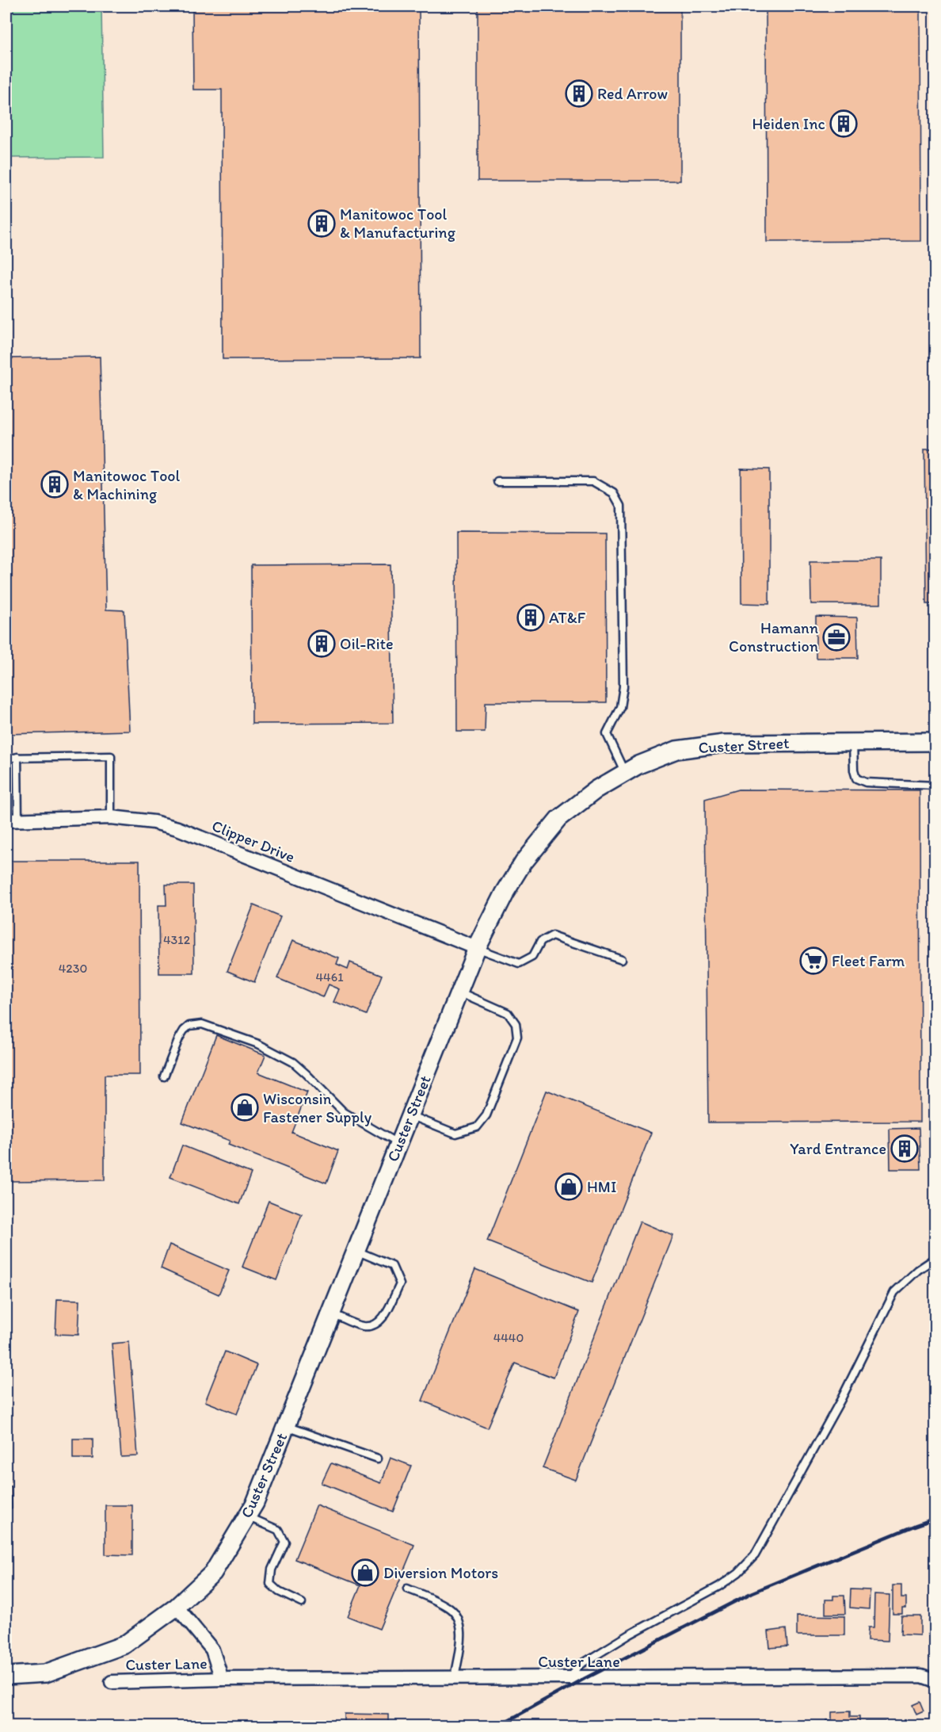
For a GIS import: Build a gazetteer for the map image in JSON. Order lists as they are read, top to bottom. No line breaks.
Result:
{"streets":{"street":["Custer Street","Clipper Drive","Custer Lane"]},"crossings":[["Custer Street","Clipper Drive"],["Custer Street","Custer Lane"]],"places":{"building":["Red Arrow","Heiden Inc","Manitowoc Tool & Manufacturing","Manitowoc Tool & Machining","AT&F","Oil-Rite","Yard Entrance"],"office":["Hamann Construction"],"supermarket":["Fleet Farm"],"shop":["Wisconsin Fastener Supply","HMI","Diversion Motors"]},"house_numbers":["4312","4230","4461","4440"]}
